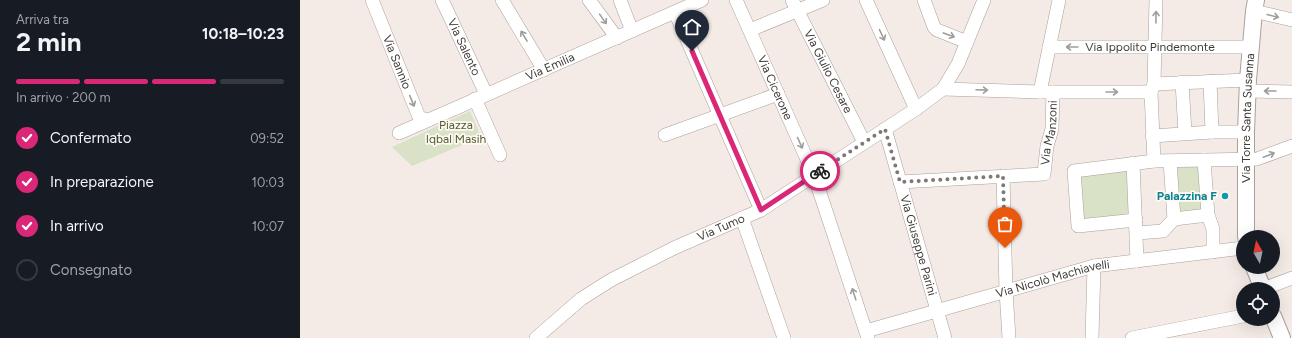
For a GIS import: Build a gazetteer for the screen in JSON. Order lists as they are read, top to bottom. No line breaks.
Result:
{"streets":{"main road":["Via Torre Santa Susanna"],"street":["Via Salento","Via Ippolito Pindemonte","Via Sannio","Via Emilia","Via Giulio Cesare","Via Cicerone","Via Manzoni","Via Tumo","Via Giuseppe Parini","Via Nicolò Machiavelli"]},"crossings":[["Via Salento","Via Emilia"],["Via Ippolito Pindemonte","Via Torre Santa Susanna"],["Via Ippolito Pindemonte","Via Manzoni"],["Via Sannio","Via Emilia"],["Via Giulio Cesare","Via Tumo"],["Via Cicerone","Via Tumo"],["Via Cicerone","Via Nicolò Machiavelli"],["Via Manzoni","Via Giuseppe Parini"],["Via Tumo","Via Giuseppe Parini"],["Via Giuseppe Parini","Via Nicolò Machiavelli"]],"one_way":["Via Sannio"],"parks":["Piazza Iqbal Masih"],"places":["Palazzina F"],"north":"top","page":{"heading":["2 min","Arriva tra","10:18–10:23"],"bar":"In arrivo · 200 m","list":[["Confermato","09:52"],["In preparazione","10:03"],["In arrivo","10:07"],"Consegnato"]}}
